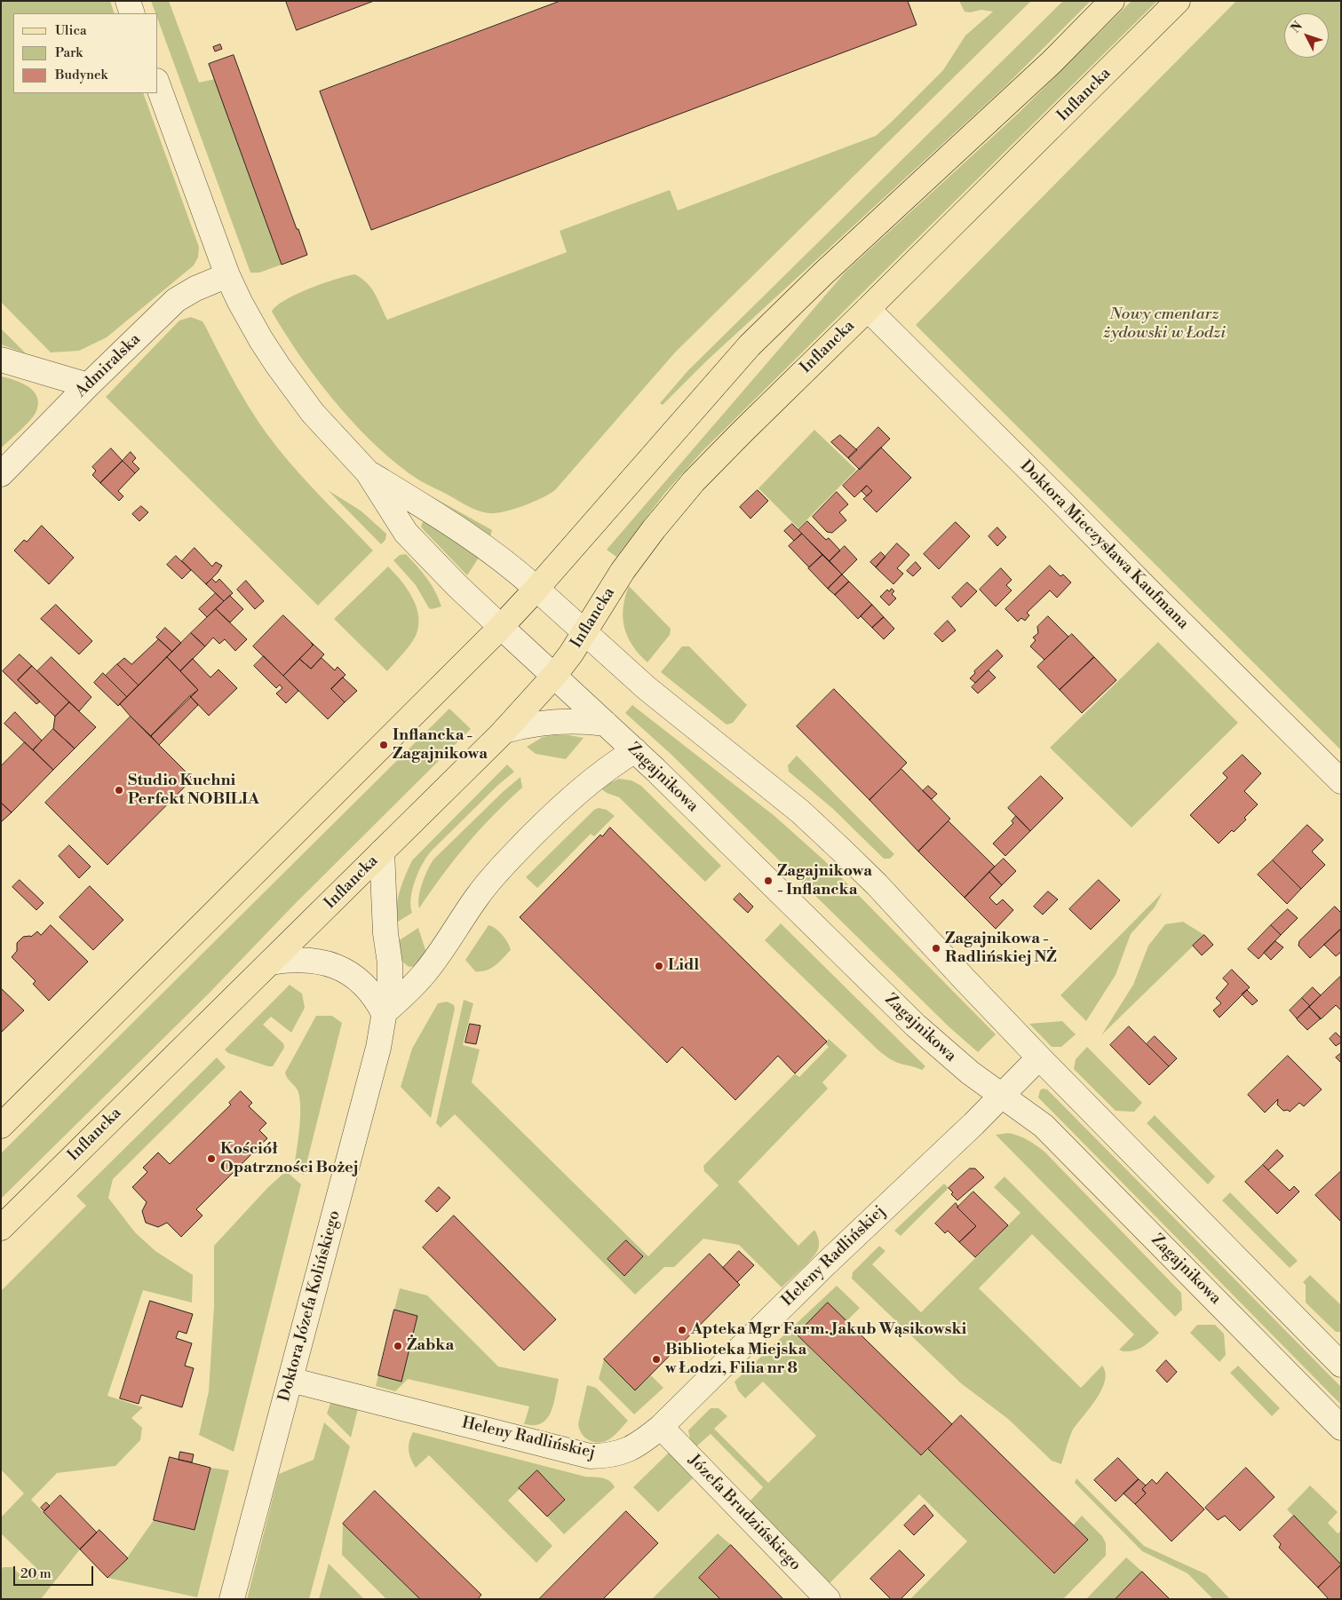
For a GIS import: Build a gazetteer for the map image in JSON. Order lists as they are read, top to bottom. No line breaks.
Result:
{"streets":{"main road":["Inflancka"],"street":["Admiralska","Doktora Mieczysława Kaufmana","Zagajnikowa","Heleny Radlińskiej","Doktora Józefa Kolińskiego","Józefa Brudzińskiego"]},"crossings":[["Inflancka","Doktora Mieczysława Kaufmana"],["Inflancka","Zagajnikowa"],["Inflancka","Doktora Józefa Kolińskiego"],["Zagajnikowa","Heleny Radlińskiej"],["Heleny Radlińskiej","Doktora Józefa Kolińskiego"],["Heleny Radlińskiej","Józefa Brudzińskiego"]],"parks":["Nowy cmentarz żydowski w Łodzi"],"places":["Inflancka - Zagajnikowa","Studio Kuchni Perfekt NOBILIA","Zagajnikowa - Inflancka","Zagajnikowa - Radlińskiej NŻ","Lidl","Kościół Opatrzności Bożej","Apteka Mgr Farm. Jakub Wąsikowski","Żabka","Biblioteka Miejska w Łodzi, Filia nr 8"],"legend":["Ulica","Park","Budynek"],"scale_bar":"20 m","north":"top left"}
